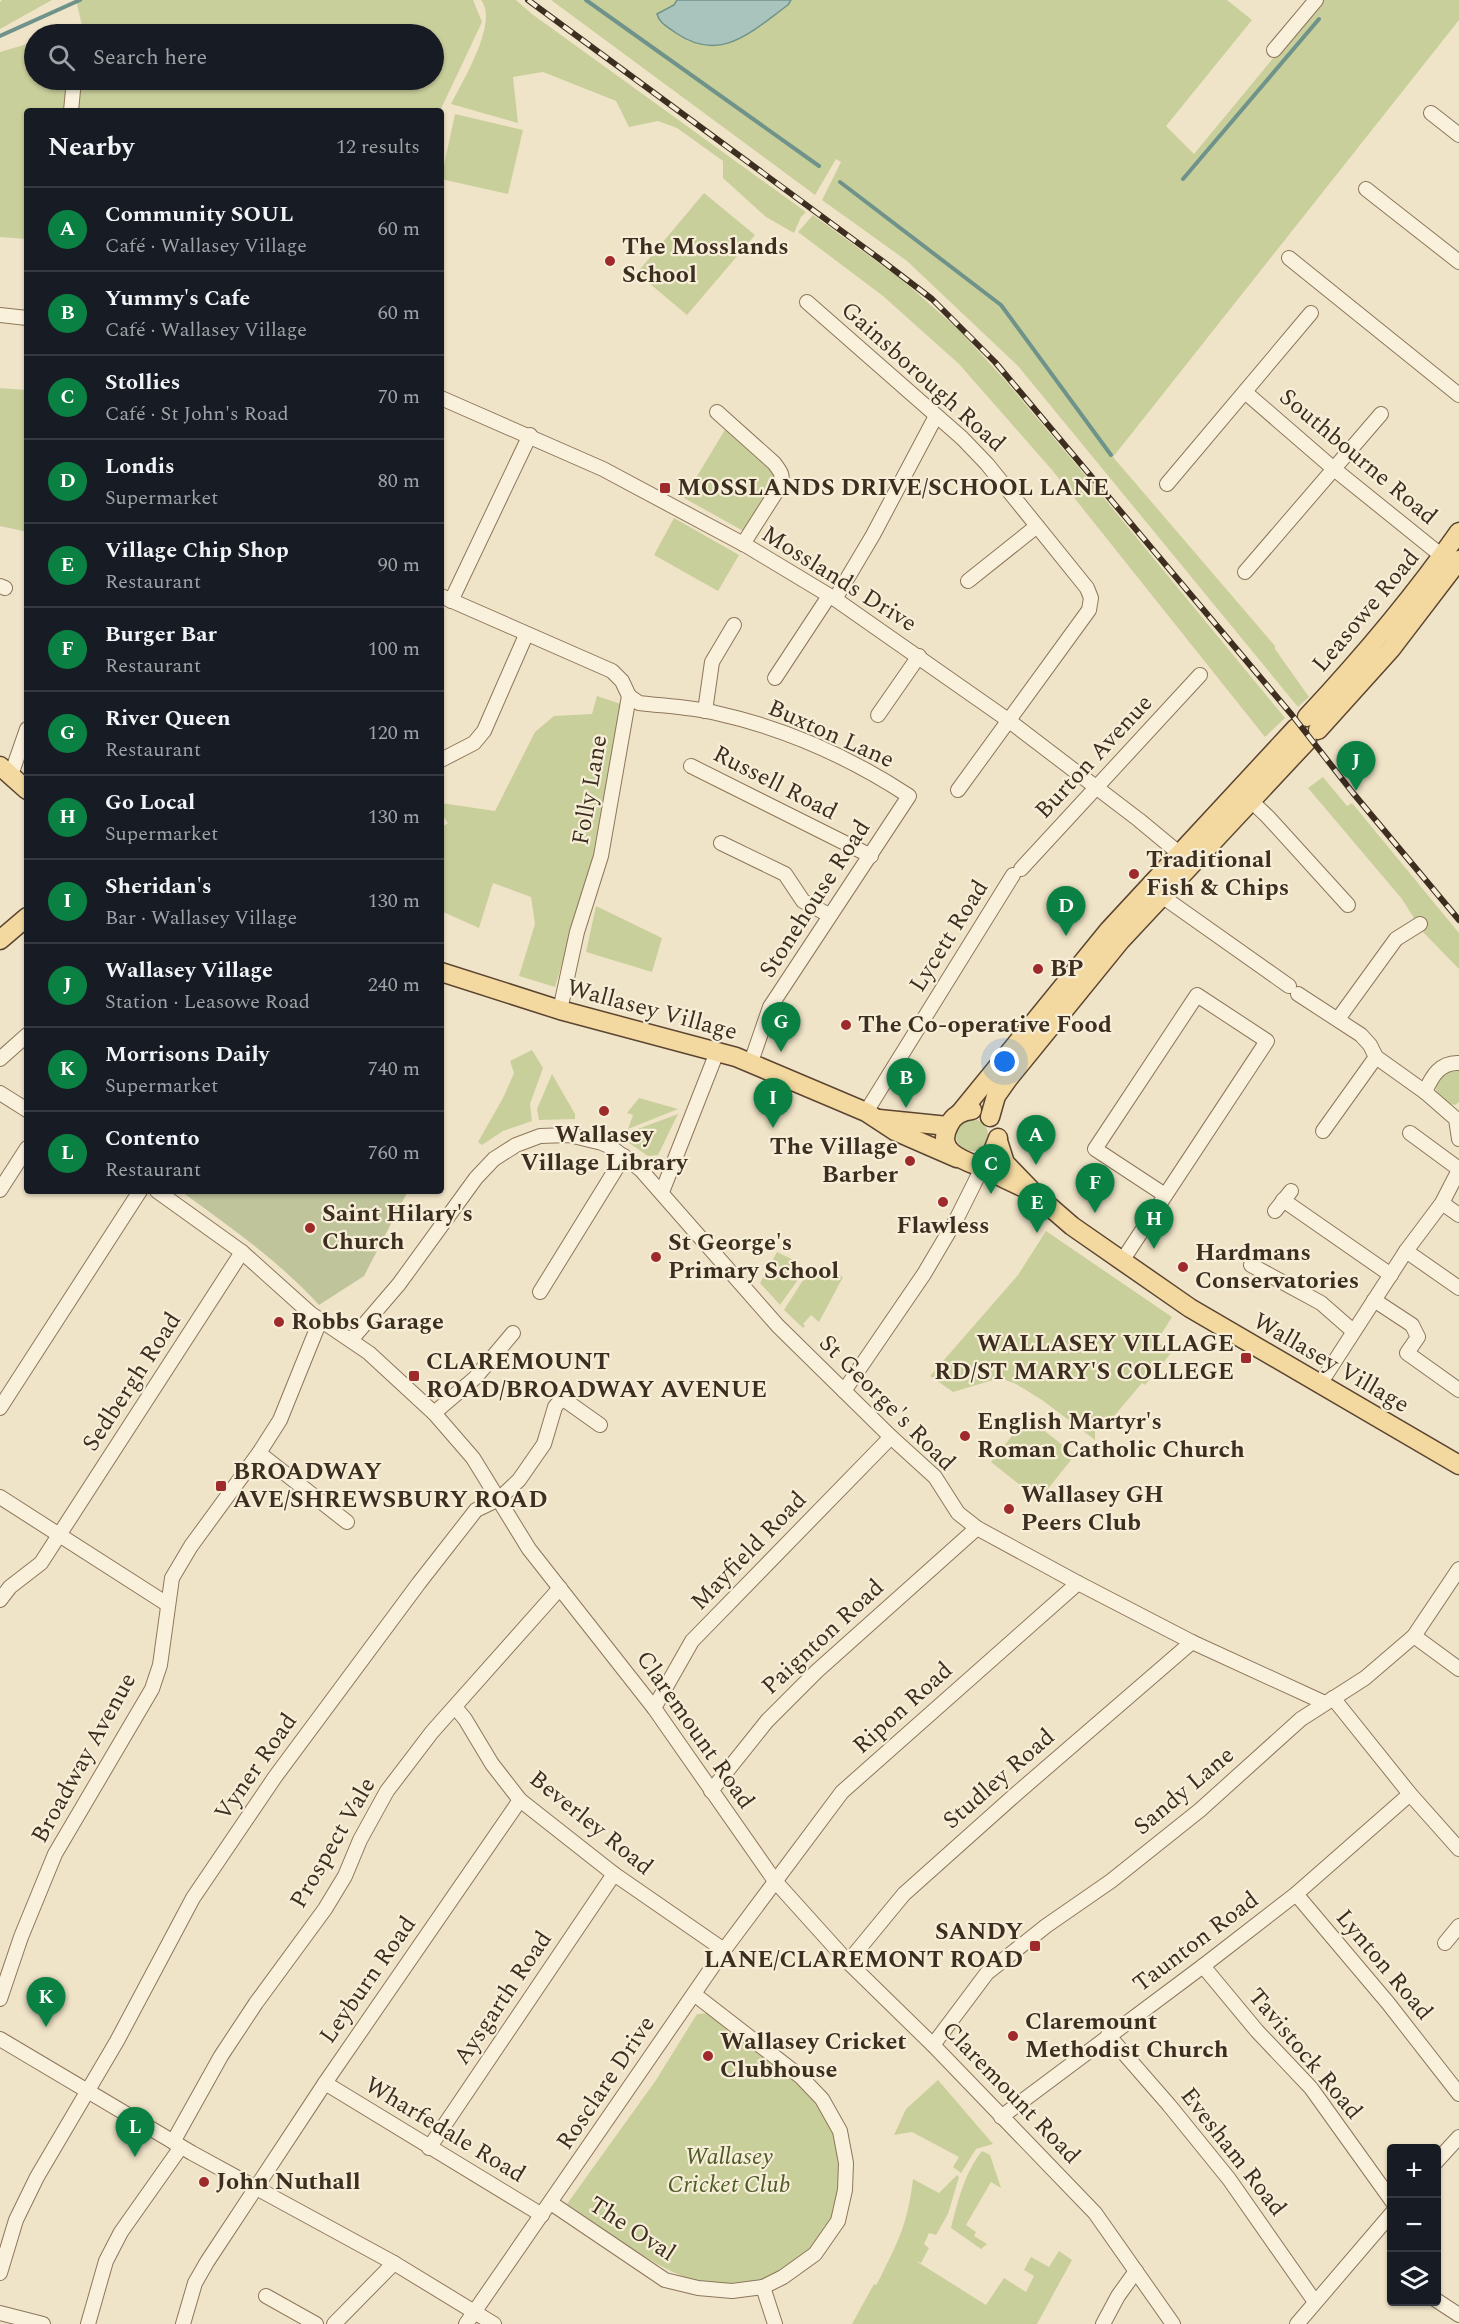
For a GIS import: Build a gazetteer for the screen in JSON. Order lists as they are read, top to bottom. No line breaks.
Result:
{"streets":{"main road":["Leasowe Road","Wallasey Village"],"street":["Gainsborough Road","Southbourne Road","Mosslands Drive","Buxton Lane","Burton Avenue","Russell Road","Folly Lane","Stonehouse Road","Lycett Road","Sedbergh Road","St George's Road","Mayfield Road","Paignton Road","Ripon Road","Claremount Road","Broadway Avenue","Vyner Road","Studley Road","Sandy Lane","Beverley Road","Prospect Vale","Taunton Road","Lynton Road","Leyburn Road","Aysgarth Road","Tavistock Road","Rosclare Drive","Wharfedale Road","Evesham Road","The Oval"]},"crossings":[["Gainsborough Road","Mosslands Drive"],["Southbourne Road","Leasowe Road"],["Mosslands Drive","Leasowe Road"],["Mosslands Drive","Burton Avenue"],["Leasowe Road","Wallasey Village"],["Buxton Lane","Folly Lane"],["Buxton Lane","Stonehouse Road"],["Burton Avenue","Lycett Road"],["Russell Road","Stonehouse Road"],["Folly Lane","Wallasey Village"],["Stonehouse Road","Wallasey Village"],["Lycett Road","Wallasey Village"],["Sedbergh Road","Claremount Road"],["St George's Road","Mayfield Road"],["St George's Road","Paignton Road"],["St George's Road","Ripon Road"],["St George's Road","Claremount Road"],["St George's Road","Studley Road"],["St George's Road","Sandy Lane"],["St George's Road","Taunton Road"],["Mayfield Road","Claremount Road"],["Paignton Road","Claremount Road"],["Ripon Road","Claremount Road"],["Ripon Road","Rosclare Drive"],["Claremount Road","Broadway Avenue"],["Claremount Road","Vyner Road"],["Claremount Road","Studley Road"],["Claremount Road","Sandy Lane"],["Claremount Road","Prospect Vale"],["Claremount Road","Taunton Road"],["Claremount Road","Rosclare Drive"],["Beverley Road","Prospect Vale"],["Beverley Road","Leyburn Road"],["Beverley Road","Aysgarth Road"],["Beverley Road","Rosclare Drive"],["Taunton Road","Lynton Road"],["Taunton Road","Tavistock Road"],["Taunton Road","Evesham Road"],["Leyburn Road","Wharfedale Road"],["Aysgarth Road","Wharfedale Road"],["Rosclare Drive","Wharfedale Road"],["Rosclare Drive","The Oval"]],"parks":["Wallasey Cricket Club"],"places":{"other":["The Mosslands School","Traditional Fish & Chips","BP","The Co-operative Food","Wallasey Village Library","The Village Barber","Flawless","Saint Hilary's Church","St George's Primary School","Hardmans Conservatories","Robbs Garage","English Martyr's Roman Catholic Church","Wallasey GH Peers Club","Claremount Methodist Church","Wallasey Cricket Clubhouse","John Nuthall"],"transit":["MOSSLANDS DRIVE/SCHOOL LANE","WALLASEY VILLAGE RD/ST MARY'S COLLEGE","CLAREMOUNT ROAD/BROADWAY AVENUE","BROADWAY AVE/SHREWSBURY ROAD","SANDY LANE/CLAREMONT ROAD"]},"page":{"search":"Search here","heading":["Nearby","12 results"],"list":[{"mark":"A","name":"Community SOUL","note":"Café · Wallasey Village","value":"60 m"},{"mark":"B","name":"Yummy's Cafe","note":"Café · Wallasey Village","value":"60 m"},{"mark":"C","name":"Stollies","note":"Café · St John's Road","value":"70 m"},{"mark":"D","name":"Londis","note":"Supermarket","value":"80 m"},{"mark":"E","name":"Village Chip Shop","note":"Restaurant","value":"90 m"},{"mark":"F","name":"Burger Bar","note":"Restaurant","value":"100 m"},{"mark":"G","name":"River Queen","note":"Restaurant","value":"120 m"},{"mark":"H","name":"Go Local","note":"Supermarket","value":"130 m"},{"mark":"I","name":"Sheridan's","note":"Bar · Wallasey Village","value":"130 m"},{"mark":"J","name":"Wallasey Village","note":"Station · Leasowe Road","value":"240 m"},{"mark":"K","name":"Morrisons Daily","note":"Supermarket","value":"740 m"},{"mark":"L","name":"Contento","note":"Restaurant","value":"760 m"}],"pins":["J","D","G","B","I","A","C","F","E","H","K","L"],"map_buttons":["+","−"]}}
